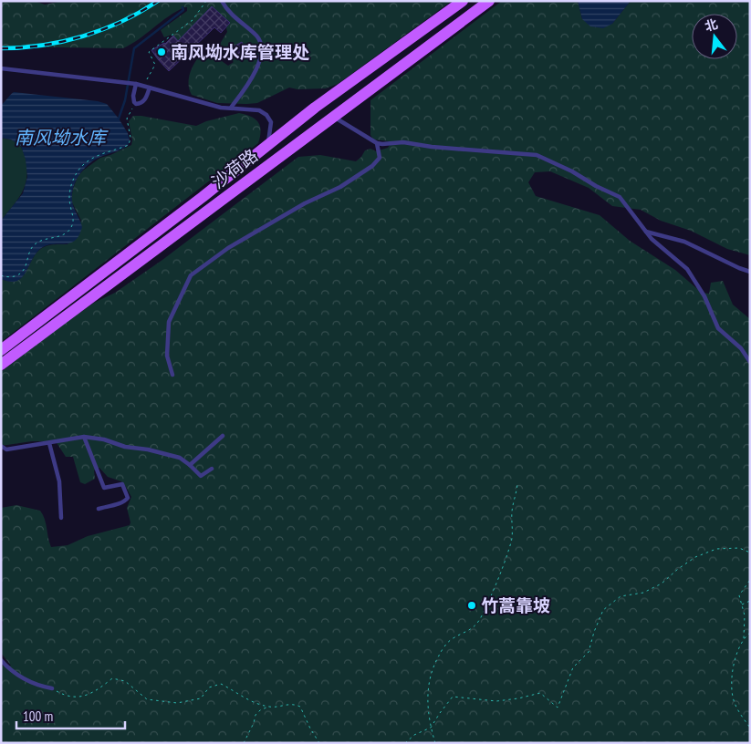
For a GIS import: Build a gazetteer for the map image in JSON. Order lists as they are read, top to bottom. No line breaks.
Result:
{"streets":{"main road":["沙荷路"]},"water":["南风坳水库"],"places":["南风坳水库管理处","竹蒿靠坡"],"scale_bar":"100 m","north":"top"}
